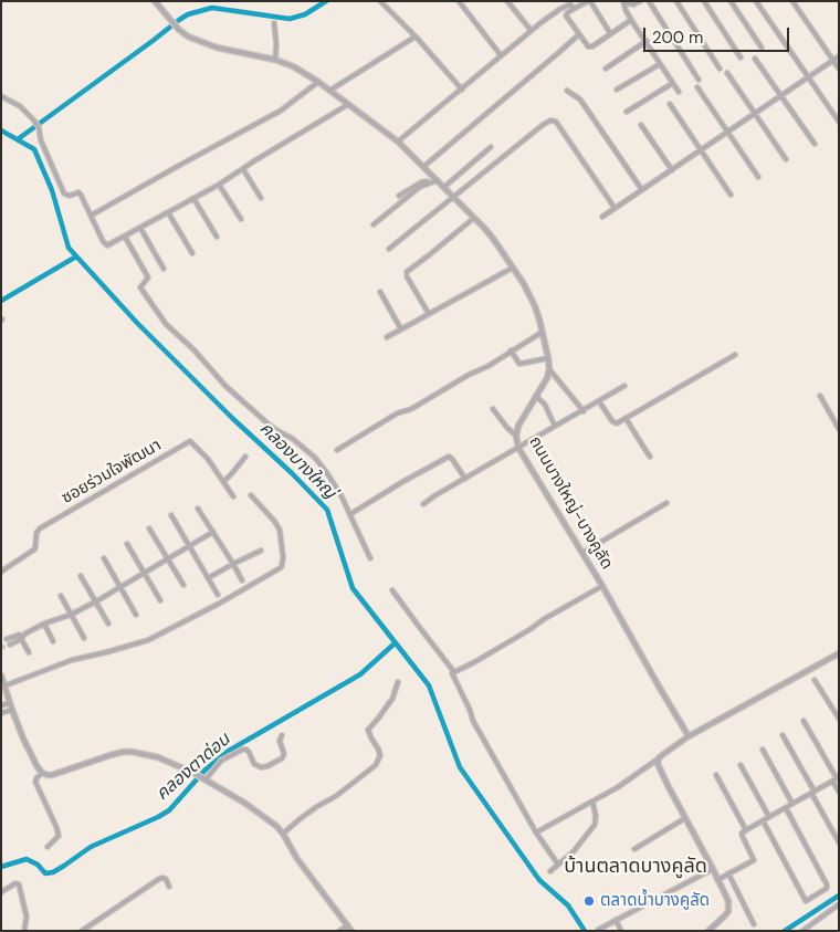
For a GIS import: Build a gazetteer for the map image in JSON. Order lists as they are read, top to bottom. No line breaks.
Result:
{"streets":{"street":["ซอยร่วมใจพัฒนา","ถนนบางใหญ่-บางคูลัด"]},"districts":["บ้านตลาดบางคูลัด"],"water":["คลองบางใหญ่","คลองตาด่อน"],"places":["ตลาดน้ำบางคูลัด"],"scale_bar":"200 m"}
